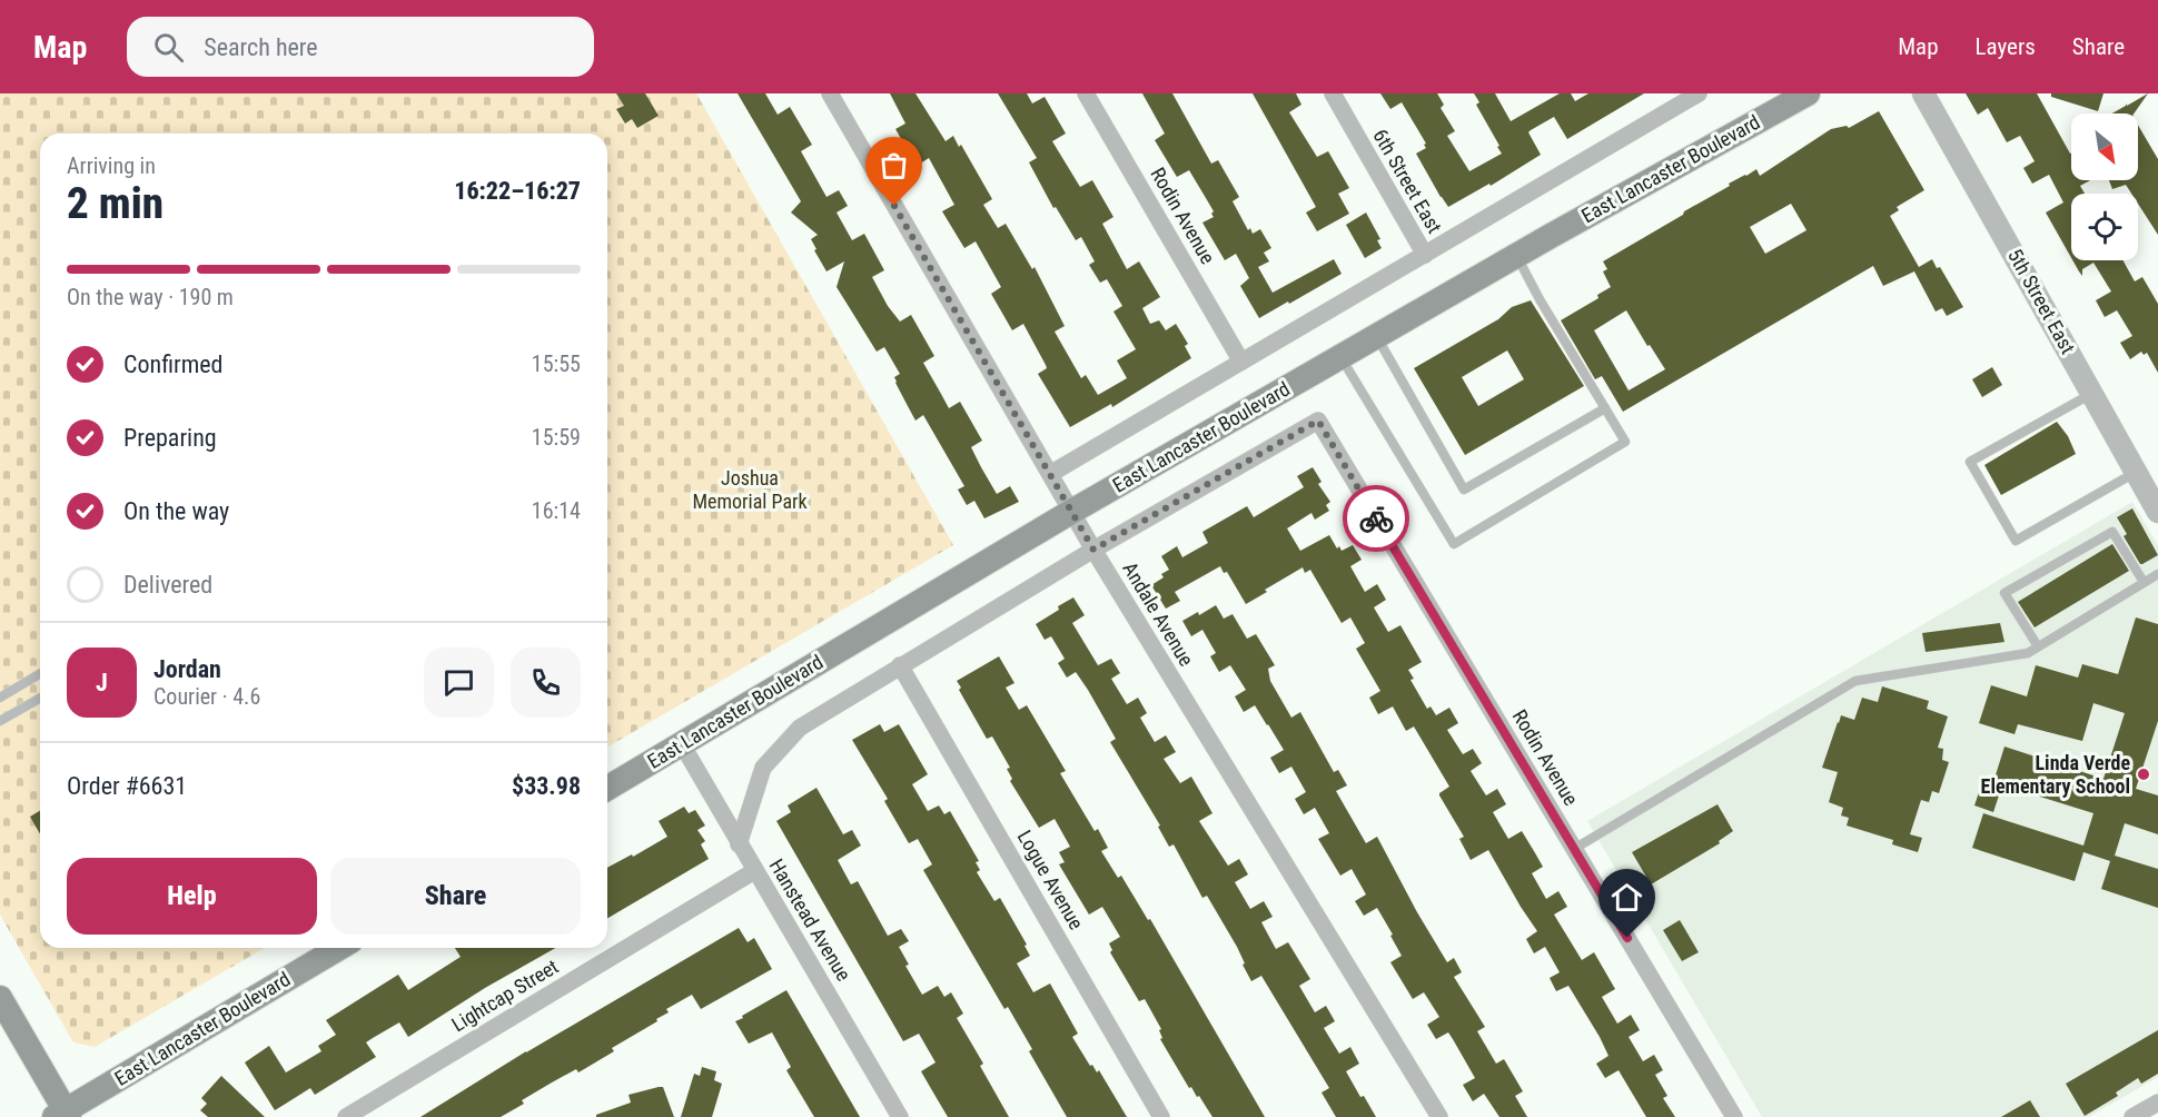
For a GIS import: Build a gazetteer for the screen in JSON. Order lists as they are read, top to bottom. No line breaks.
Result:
{"streets":{"main road":["East Lancaster Boulevard"],"street":["6th Street East","Rodin Avenue","5th Street East","Andale Avenue","Logue Avenue","Hanstead Avenue","Lightcap Street"]},"crossings":[["East Lancaster Boulevard","Andale Avenue"],["East Lancaster Boulevard","Hanstead Avenue"],["Rodin Avenue","Andale Avenue"],["Hanstead Avenue","Lightcap Street"]],"parks":["Joshua Memorial Park"],"places":["Linda Verde Elementary School"],"north":"bottom right","page":{"header":"Map","search":"Search here","nav":["Map","Layers","Share"],"heading":["2 min","Arriving in","16:22–16:27"],"panel":["Jordan","Courier · 4.6","Order #6631","$33.98"],"bar":"On the way · 190 m","list":[["Confirmed","15:55"],["Preparing","15:59"],["On the way","16:14"],"Delivered"],"round":"J","buttons":["Help","Share"]}}
